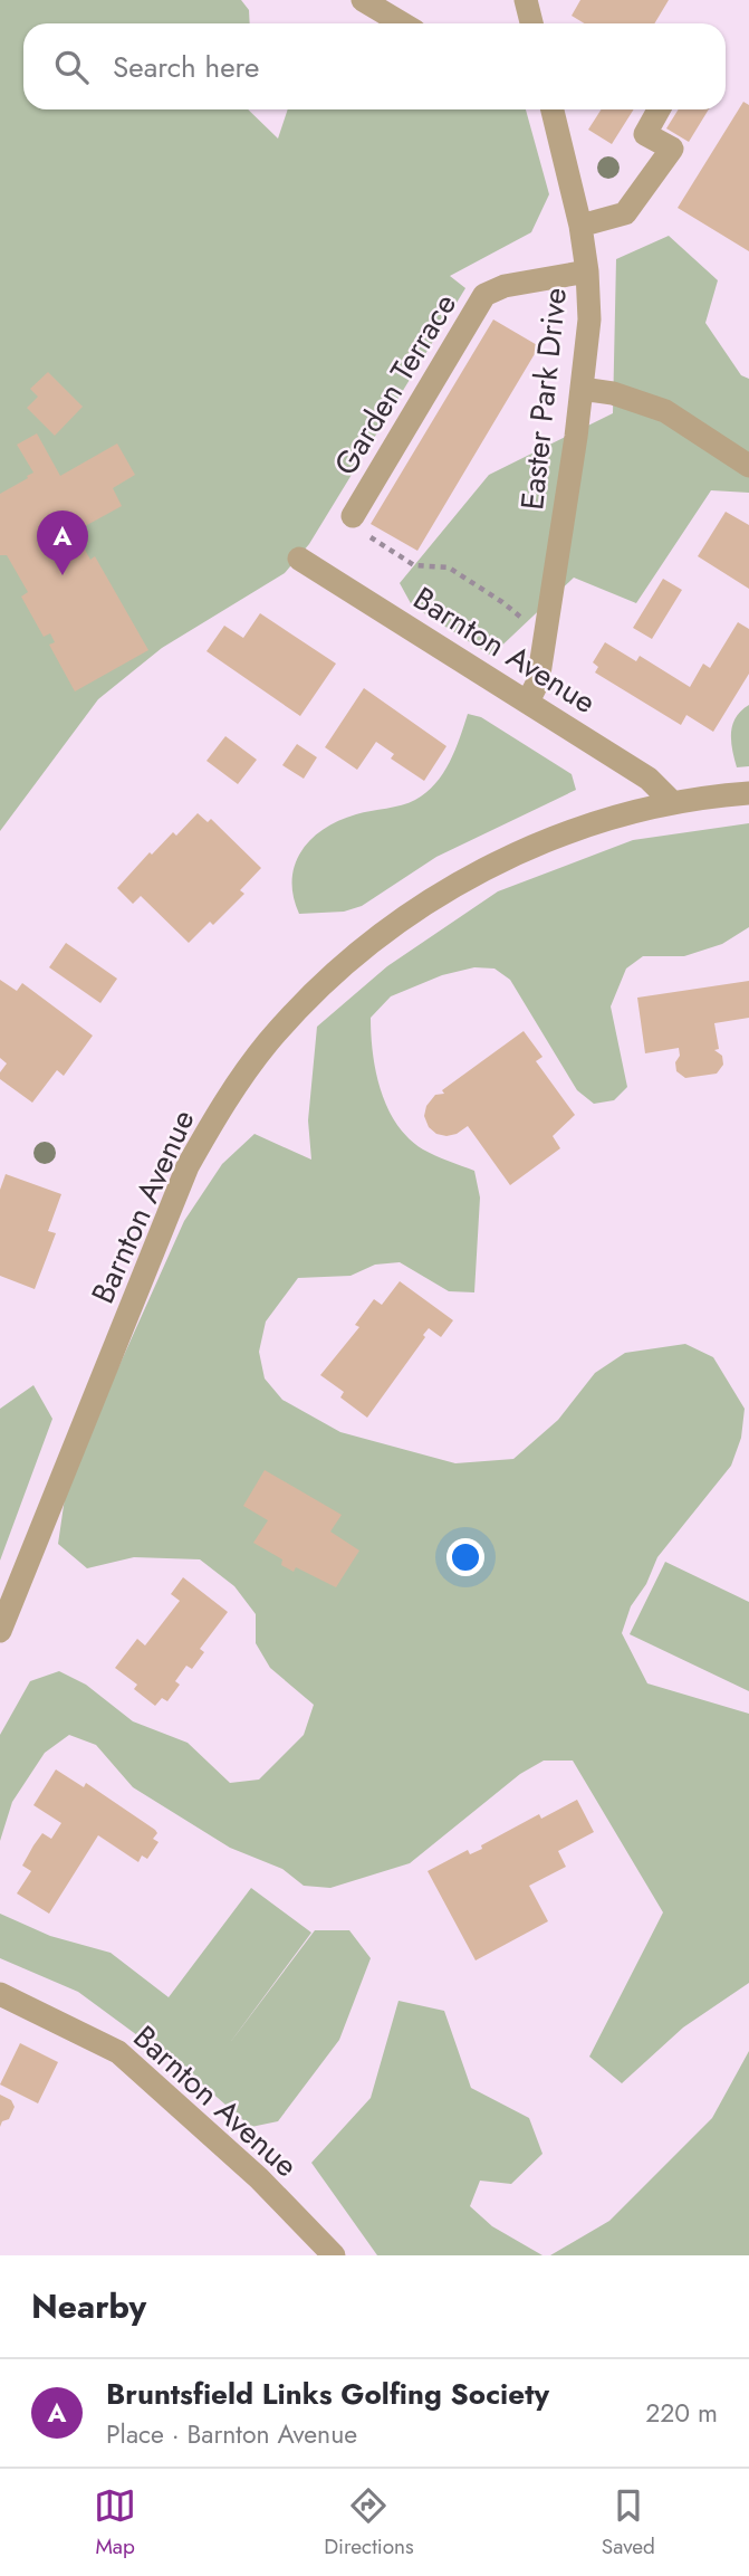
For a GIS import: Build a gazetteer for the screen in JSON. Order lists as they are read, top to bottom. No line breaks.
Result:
{"streets":{"street":["Garden Terrace","Easter Park Drive","Barnton Avenue"]},"crossings":[["Garden Terrace","Easter Park Drive"],["Easter Park Drive","Barnton Avenue"]],"page":{"search":"Search here","pins":"A","heading":"Nearby","list":[{"mark":"A","name":"Bruntsfield Links Golfing Society","note":"Place · Barnton Avenue","value":"220 m"}],"nav":["Map","Directions","Saved"]}}
